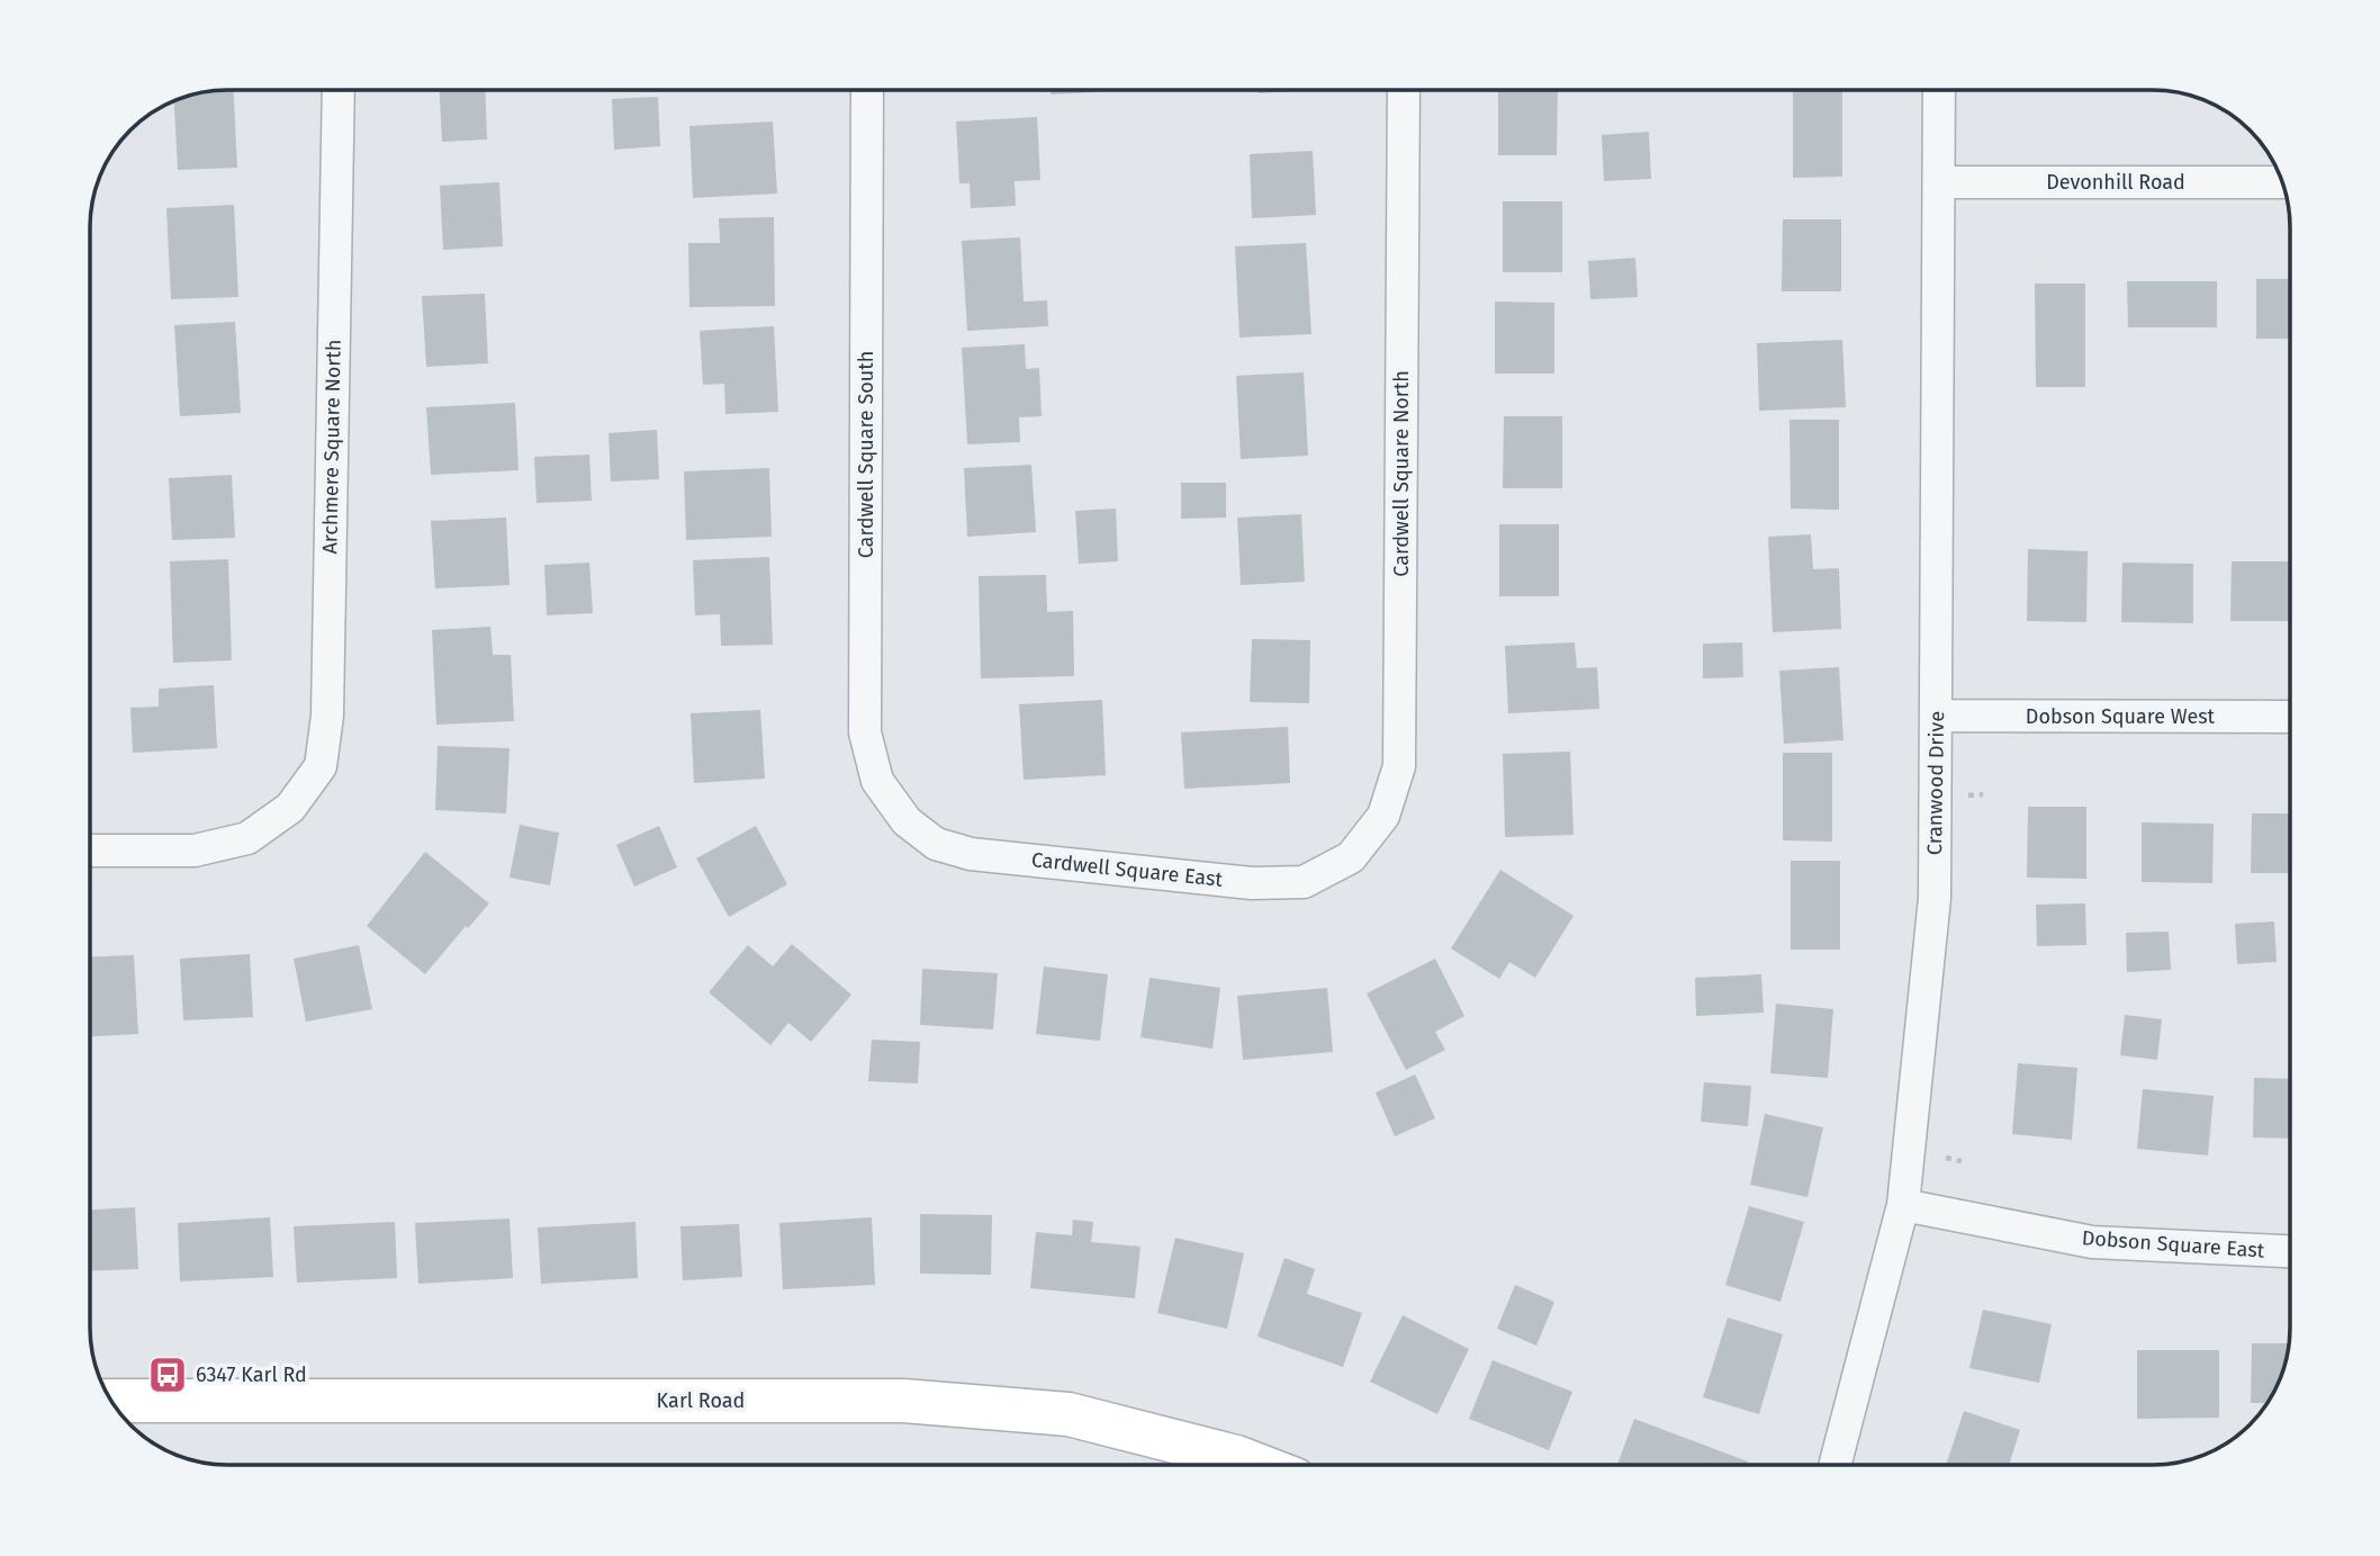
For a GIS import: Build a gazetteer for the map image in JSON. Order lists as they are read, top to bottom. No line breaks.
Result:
{"streets":{"street":["Devonhill Road","Archmere Square North","Cardwell Square South","Cardwell Square North","Dobson Square West","Cranwood Drive","Cardwell Square East","Dobson Square East","Karl Road"]},"crossings":[["Devonhill Road","Cranwood Drive"],["Cardwell Square South","Cardwell Square East"],["Cardwell Square North","Cardwell Square East"],["Dobson Square West","Cranwood Drive"],["Cranwood Drive","Dobson Square East"]],"places":{"bus stop":["6347 Karl Rd"]}}
